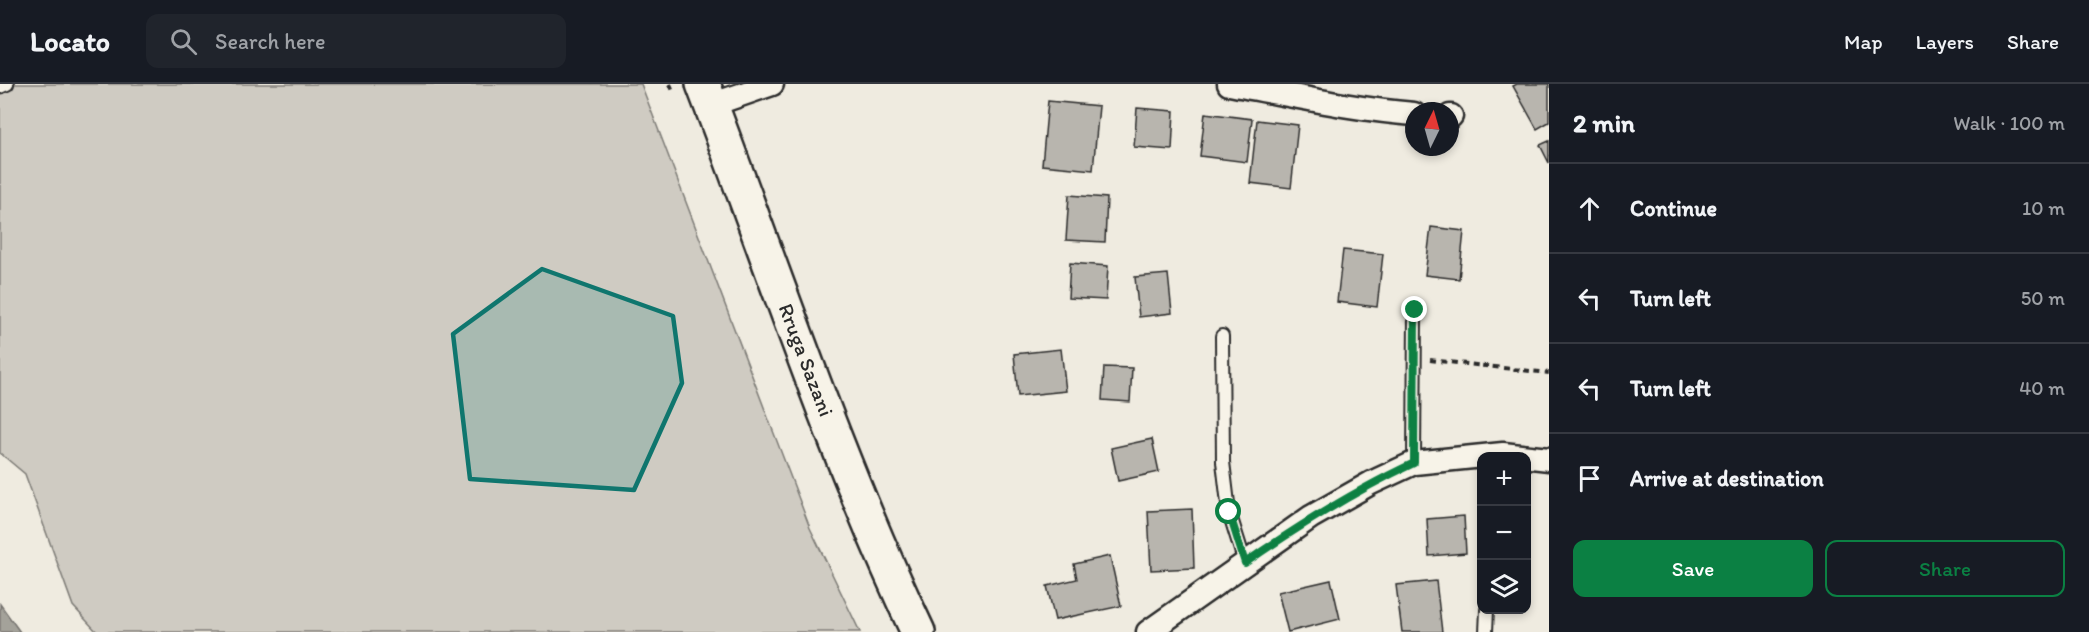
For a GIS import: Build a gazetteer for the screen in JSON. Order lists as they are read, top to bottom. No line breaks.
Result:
{"streets":{"main road":["Rruga Sazani"]},"north":"top","page":{"header":"Locato","search":"Search here","nav":["Map","Layers","Share"],"heading":["2 min","Walk · 100 m"],"list":[["Continue","10 m"],["Turn left","50 m"],["Turn left","40 m"],"Arrive at destination"],"map_buttons":["+","−"],"buttons":["Save","Share"]}}
